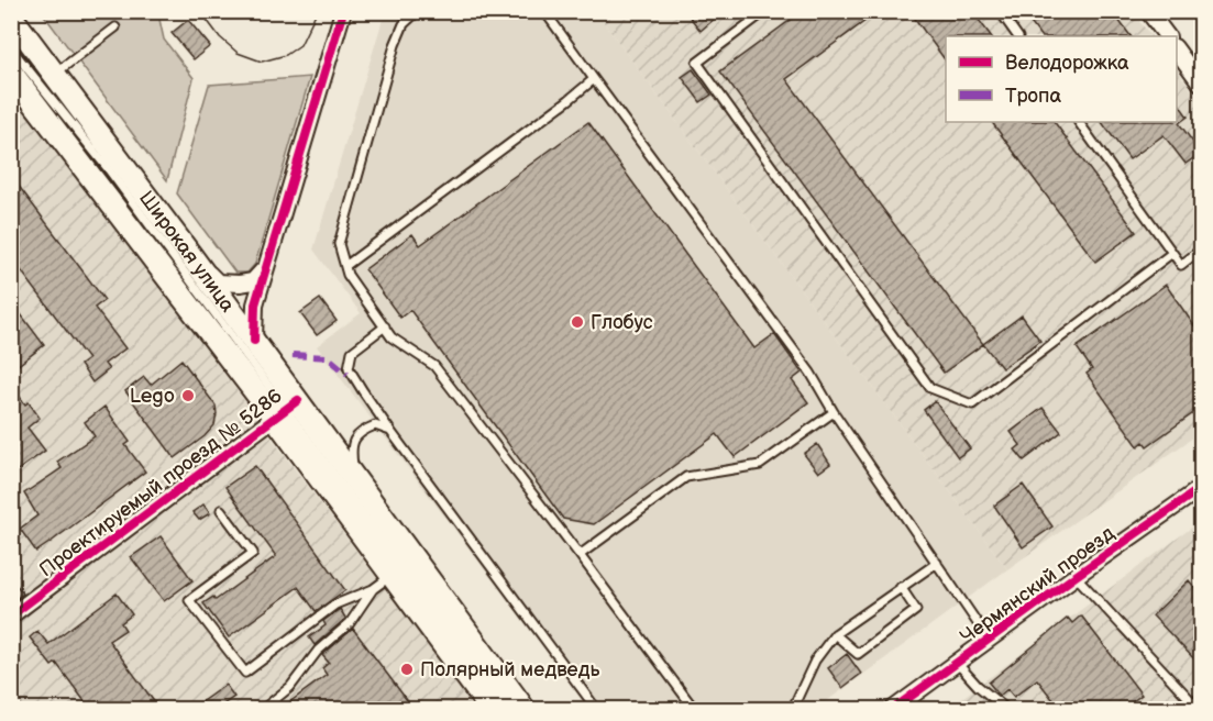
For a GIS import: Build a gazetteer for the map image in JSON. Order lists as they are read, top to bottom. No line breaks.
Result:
{"streets":{"main road":["Широкая улица"],"street":["Проектируемый проезд № 5286","Чермянский проезд"]},"crossings":[["Широкая улица","Проектируемый проезд № 5286"]],"places":["Глобус","Lego","Полярный медведь"],"legend":["Велодорожка","Тропа"]}
